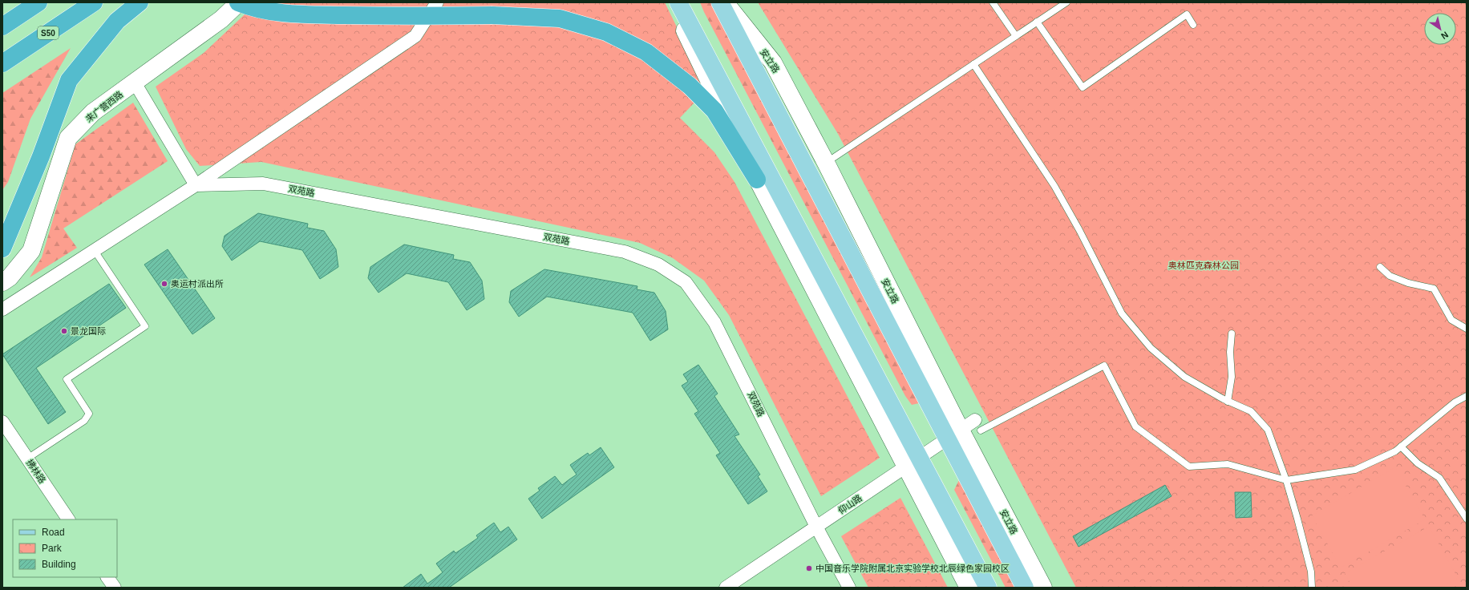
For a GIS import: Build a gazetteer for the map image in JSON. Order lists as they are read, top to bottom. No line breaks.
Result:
{"streets":{"highway":["S50"],"main road":["安立路"],"street":["来广营西路","双苑路","拂林路","仰山路"]},"crossings":[["安立路","仰山路"],["双苑路","仰山路"]],"parks":["奥林匹克森林公园"],"places":["奥运村派出所","景龙国际","中国音乐学院附属北京实验学校北辰绿色家园校区"],"legend":["Road","Park","Building"],"north":"bottom right"}
